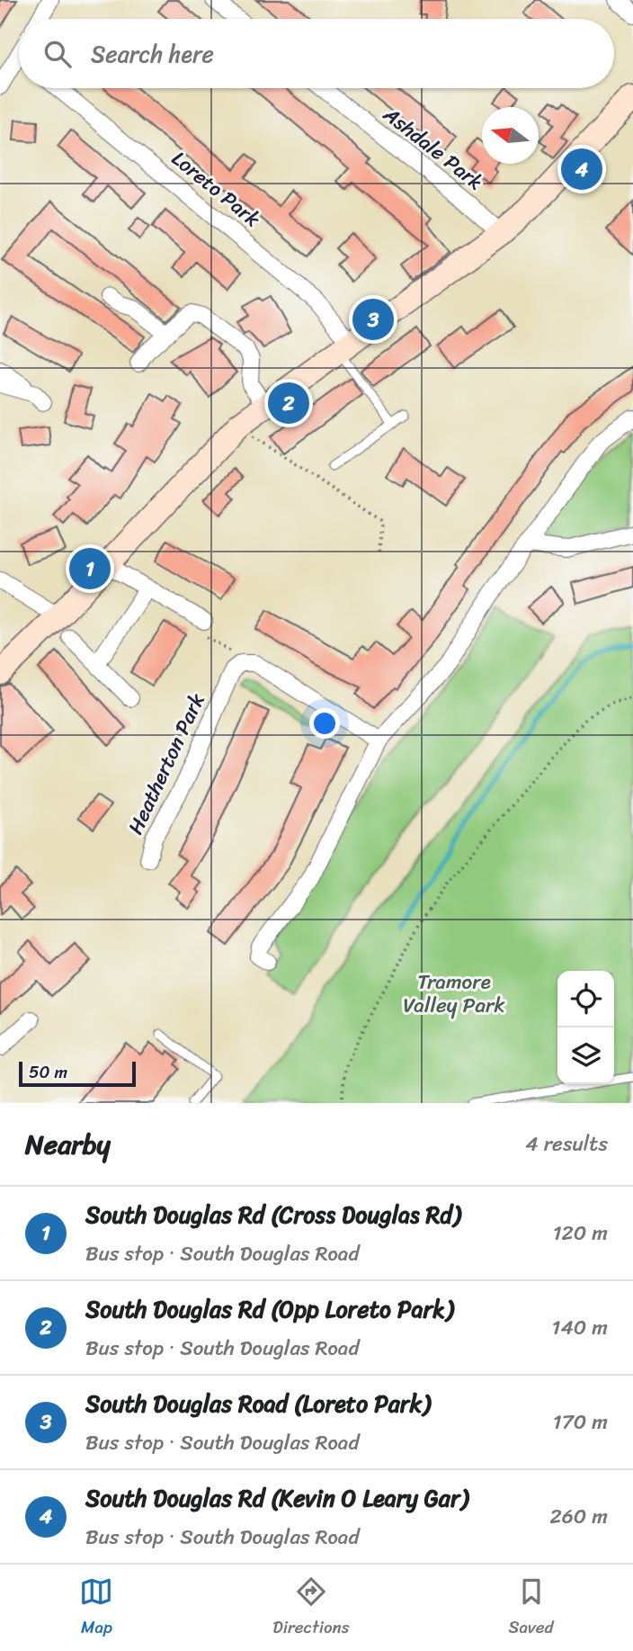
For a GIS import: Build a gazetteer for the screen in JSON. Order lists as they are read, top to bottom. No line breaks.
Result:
{"streets":{"street":["Ashdale Park","Loreto Park","Heatherton Park"]},"parks":["Tramore Valley Park"],"scale_bar":"50 m","north":"left","page":{"search":"Search here","pins":["4","3","2","1"],"scale":"50 m","heading":["Nearby","4 results"],"list":[{"mark":"1","name":"South Douglas Rd (Cross Douglas Rd)","note":"Bus stop · South Douglas Road","value":"120 m"},{"mark":"2","name":"South Douglas Rd (Opp Loreto Park)","note":"Bus stop · South Douglas Road","value":"140 m"},{"mark":"3","name":"South Douglas Road (Loreto Park)","note":"Bus stop · South Douglas Road","value":"170 m"},{"mark":"4","name":"South Douglas Rd (Kevin O Leary Gar)","note":"Bus stop · South Douglas Road","value":"260 m"}],"nav":["Map","Directions","Saved"]}}
